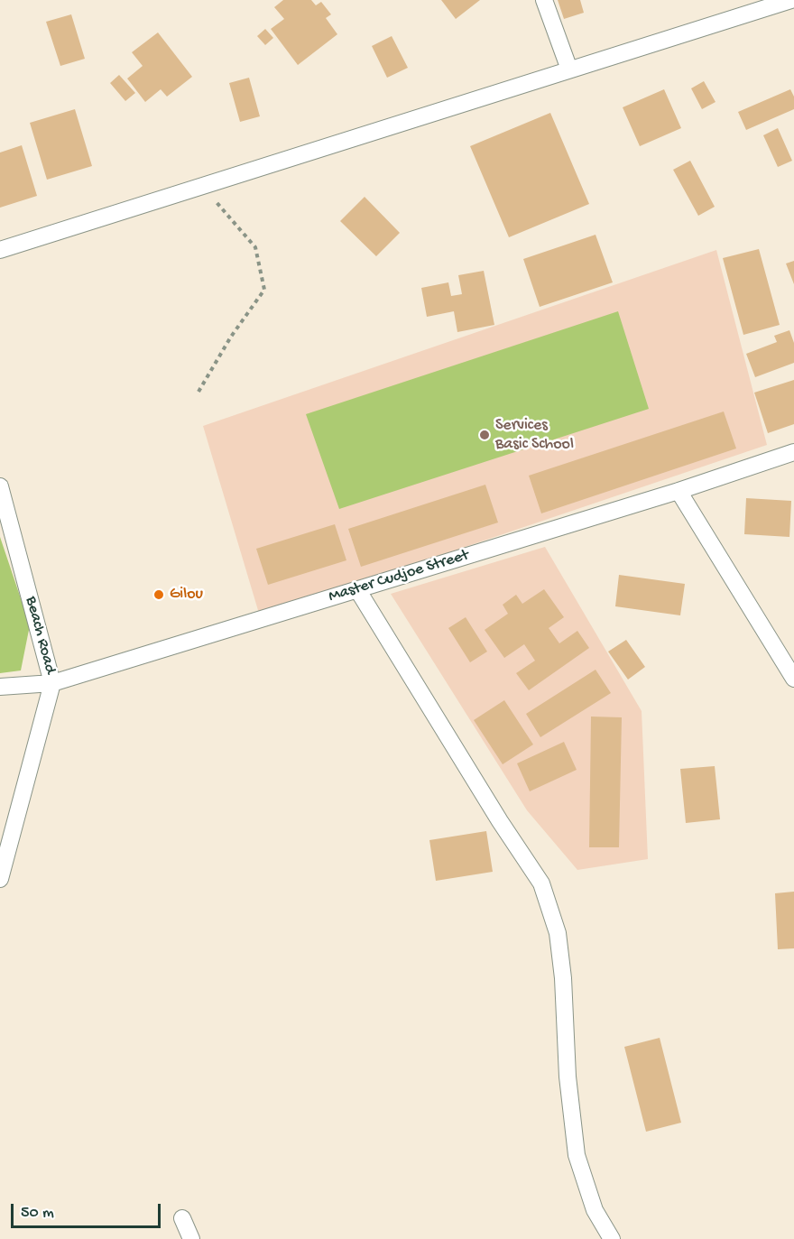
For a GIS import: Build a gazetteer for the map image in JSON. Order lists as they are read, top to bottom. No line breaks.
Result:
{"streets":{"street":["Master Cudjoe Street","Beach Road"]},"crossings":[["Master Cudjoe Street","Beach Road"]],"places":["Services Basic School","Gilou"],"scale_bar":"50 m"}
